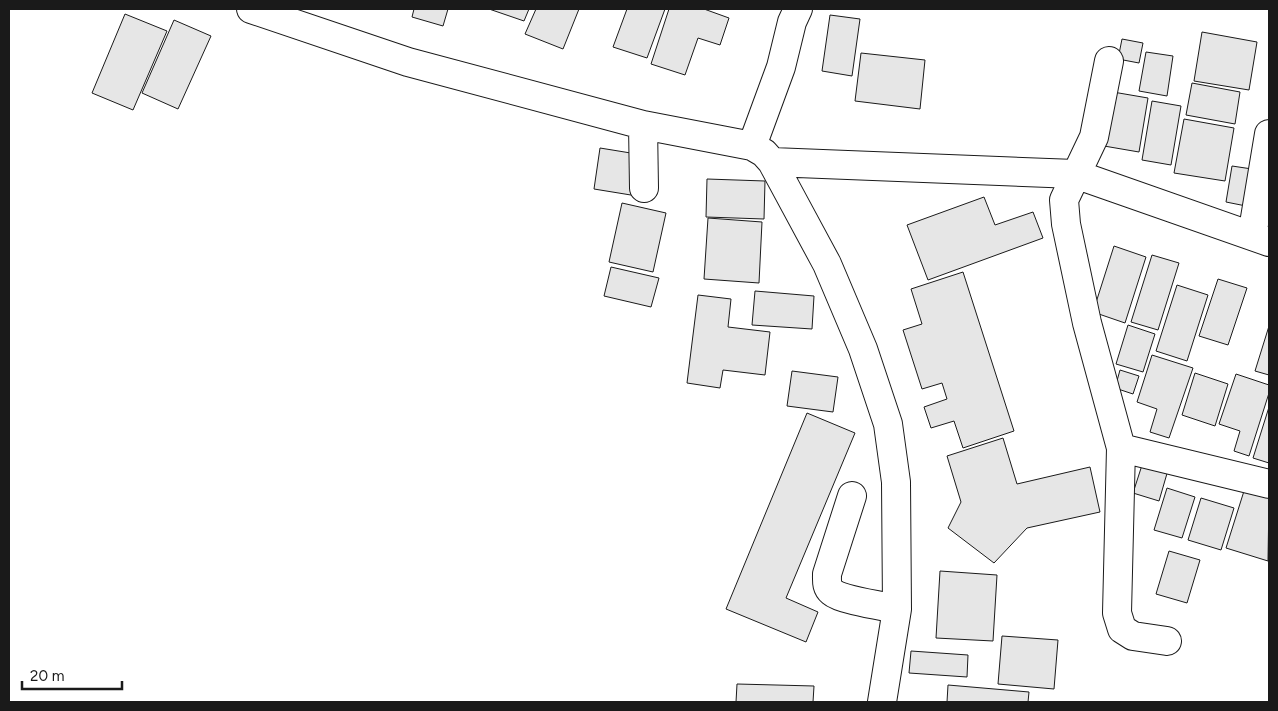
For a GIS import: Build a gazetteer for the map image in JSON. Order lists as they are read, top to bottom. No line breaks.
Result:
{"scale_bar":"20 m"}
